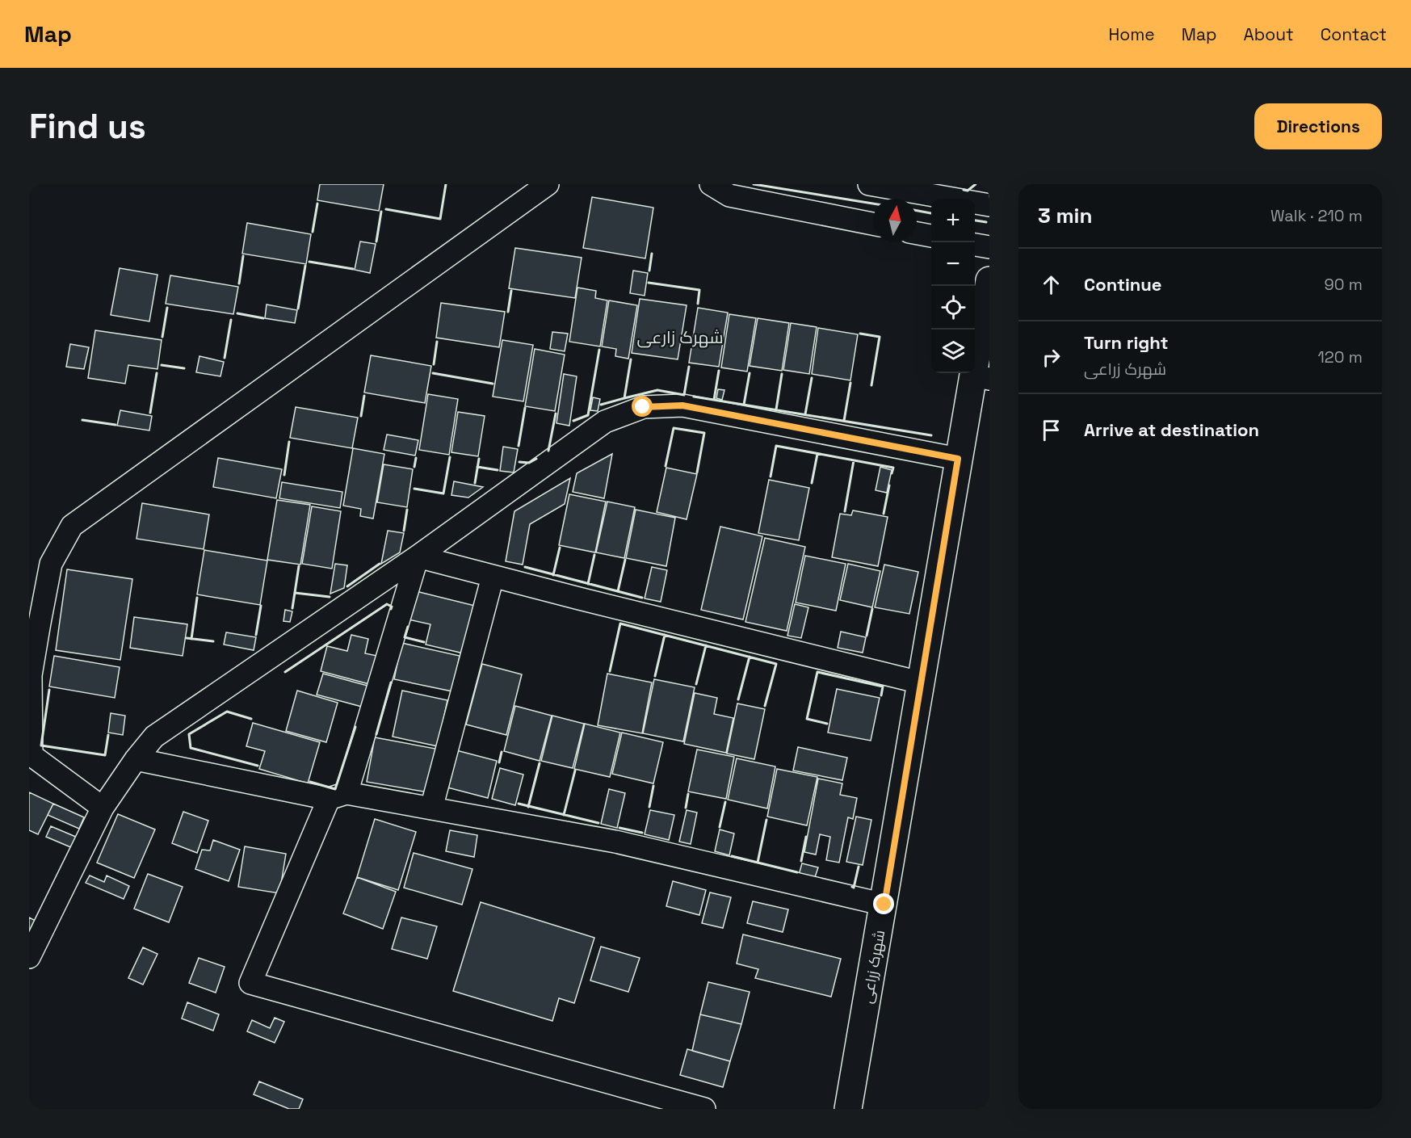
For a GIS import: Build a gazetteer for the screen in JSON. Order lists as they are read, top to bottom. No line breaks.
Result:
{"streets":{"street":["شهرک زراعی"]},"districts":["شهرک زارعی"],"north":"top","page":{"header":"Map","nav":["Home","Map","About","Contact"],"buttons":"Directions","title":"Find us","heading":["3 min","Walk · 210 m"],"map_buttons":["+","−"],"list":[["Continue","90 m"],["Turn right","شهرک زراعی","120 m"],"Arrive at destination"]}}
